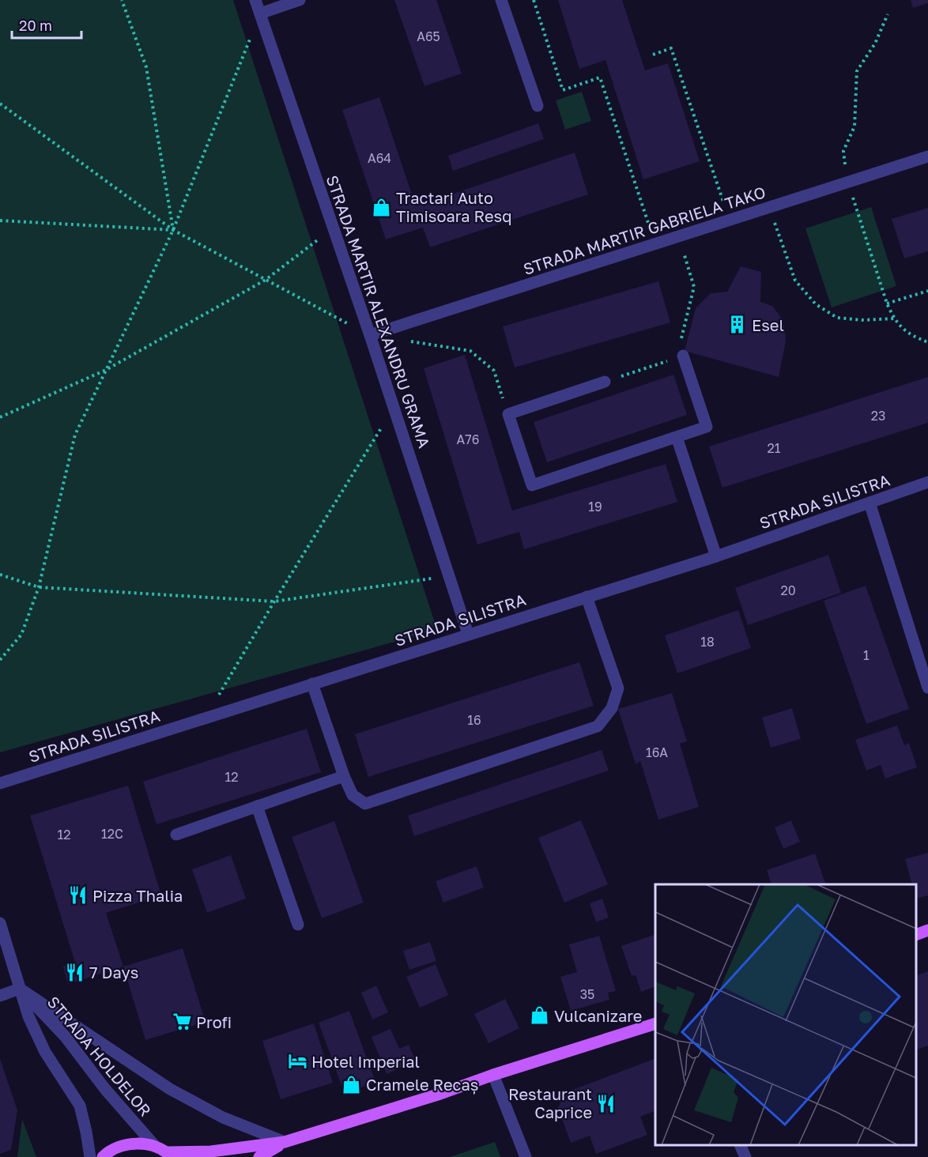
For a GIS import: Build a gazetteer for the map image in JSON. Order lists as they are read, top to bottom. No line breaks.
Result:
{"streets":{"street":["STRADA MARTIR GABRIELA TAKO","STRADA MARTIR ALEXANDRU GRAMA","STRADA SILISTRA","STRADA HOLDELOR"]},"crossings":[["STRADA MARTIR GABRIELA TAKO","STRADA MARTIR ALEXANDRU GRAMA"],["STRADA MARTIR ALEXANDRU GRAMA","STRADA SILISTRA"]],"places":{"shop":["Tractari Auto Timisoara Resq","Vulcanizare","Cramele Recaș"],"building":["Esel"],"restaurant":["Pizza Thalia","7 Days","Restaurant Caprice"],"supermarket":["Profi"],"hotel":["Hotel Imperial"]},"house_numbers":["A65","A64","23","A76","21","19","20","18","1","16","16A","12","12C","12","35"],"scale_bar":"20 m"}
